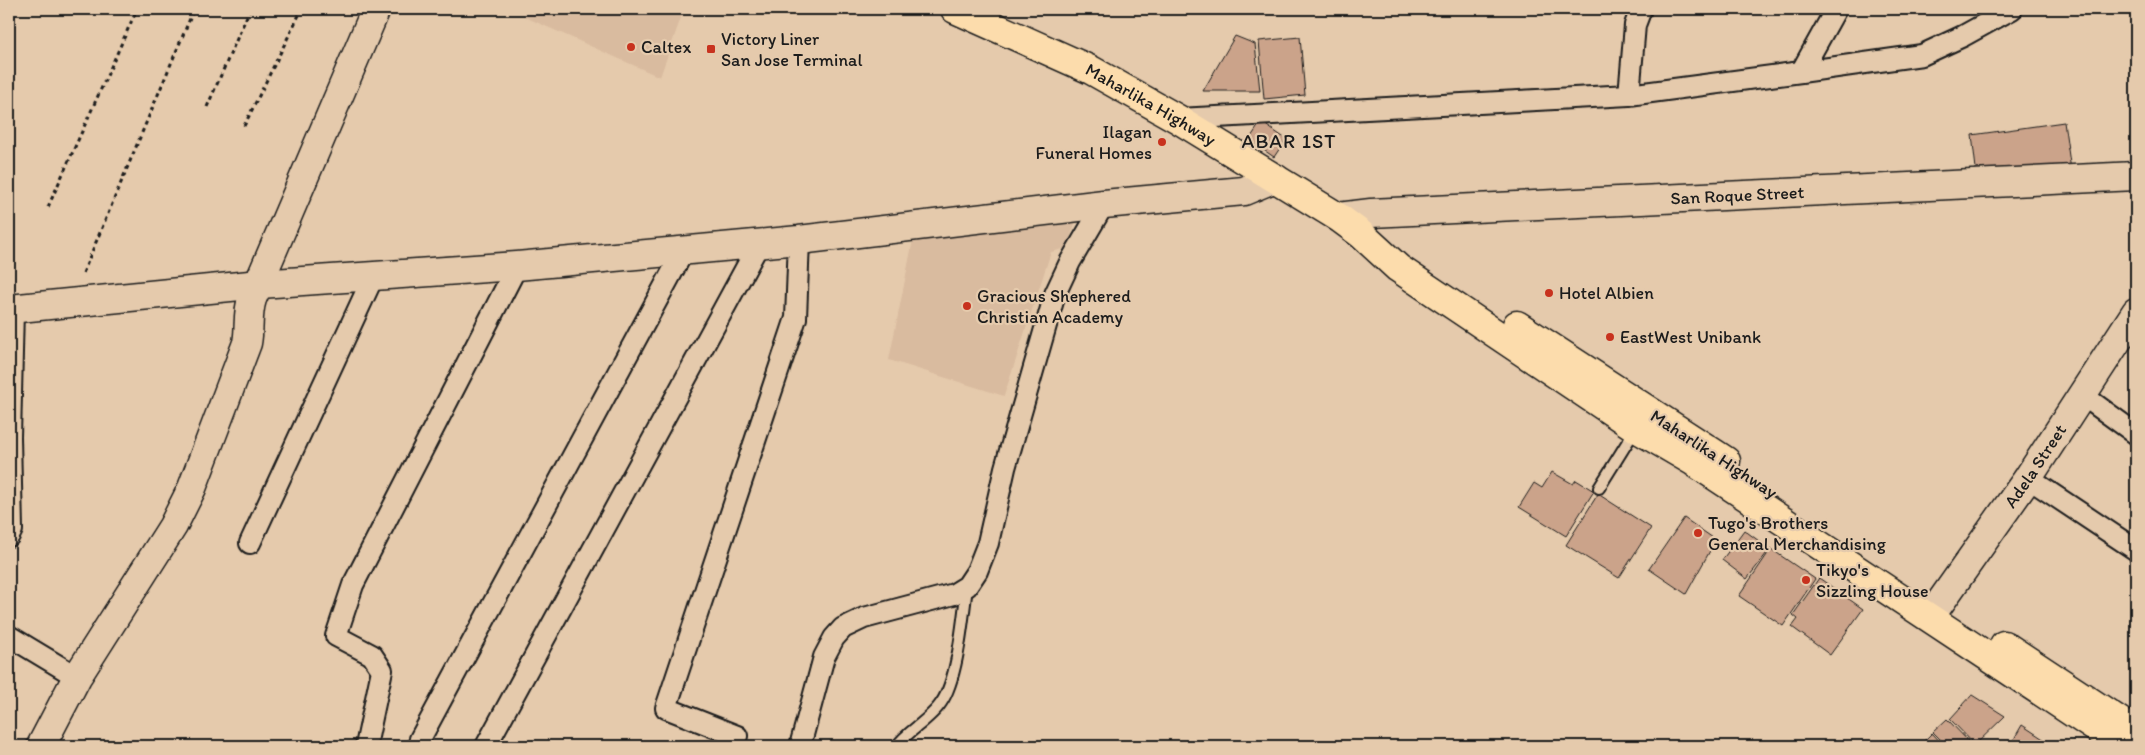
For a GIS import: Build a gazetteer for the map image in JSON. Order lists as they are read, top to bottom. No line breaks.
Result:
{"streets":{"highway":["Maharlika Highway"],"street":["San Roque Street","Adela Street"]},"crossings":[["Maharlika Highway","San Roque Street"],["Maharlika Highway","Adela Street"]],"districts":["ABAR 1ST"],"places":{"other":["Caltex","Ilagan Funeral Homes","Hotel Albien","Gracious Shephered Christian Academy","EastWest Unibank","Tugo's Brothers General Merchandising","Tikyo's Sizzling House"],"transit":["Victory Liner San Jose Terminal"]}}
